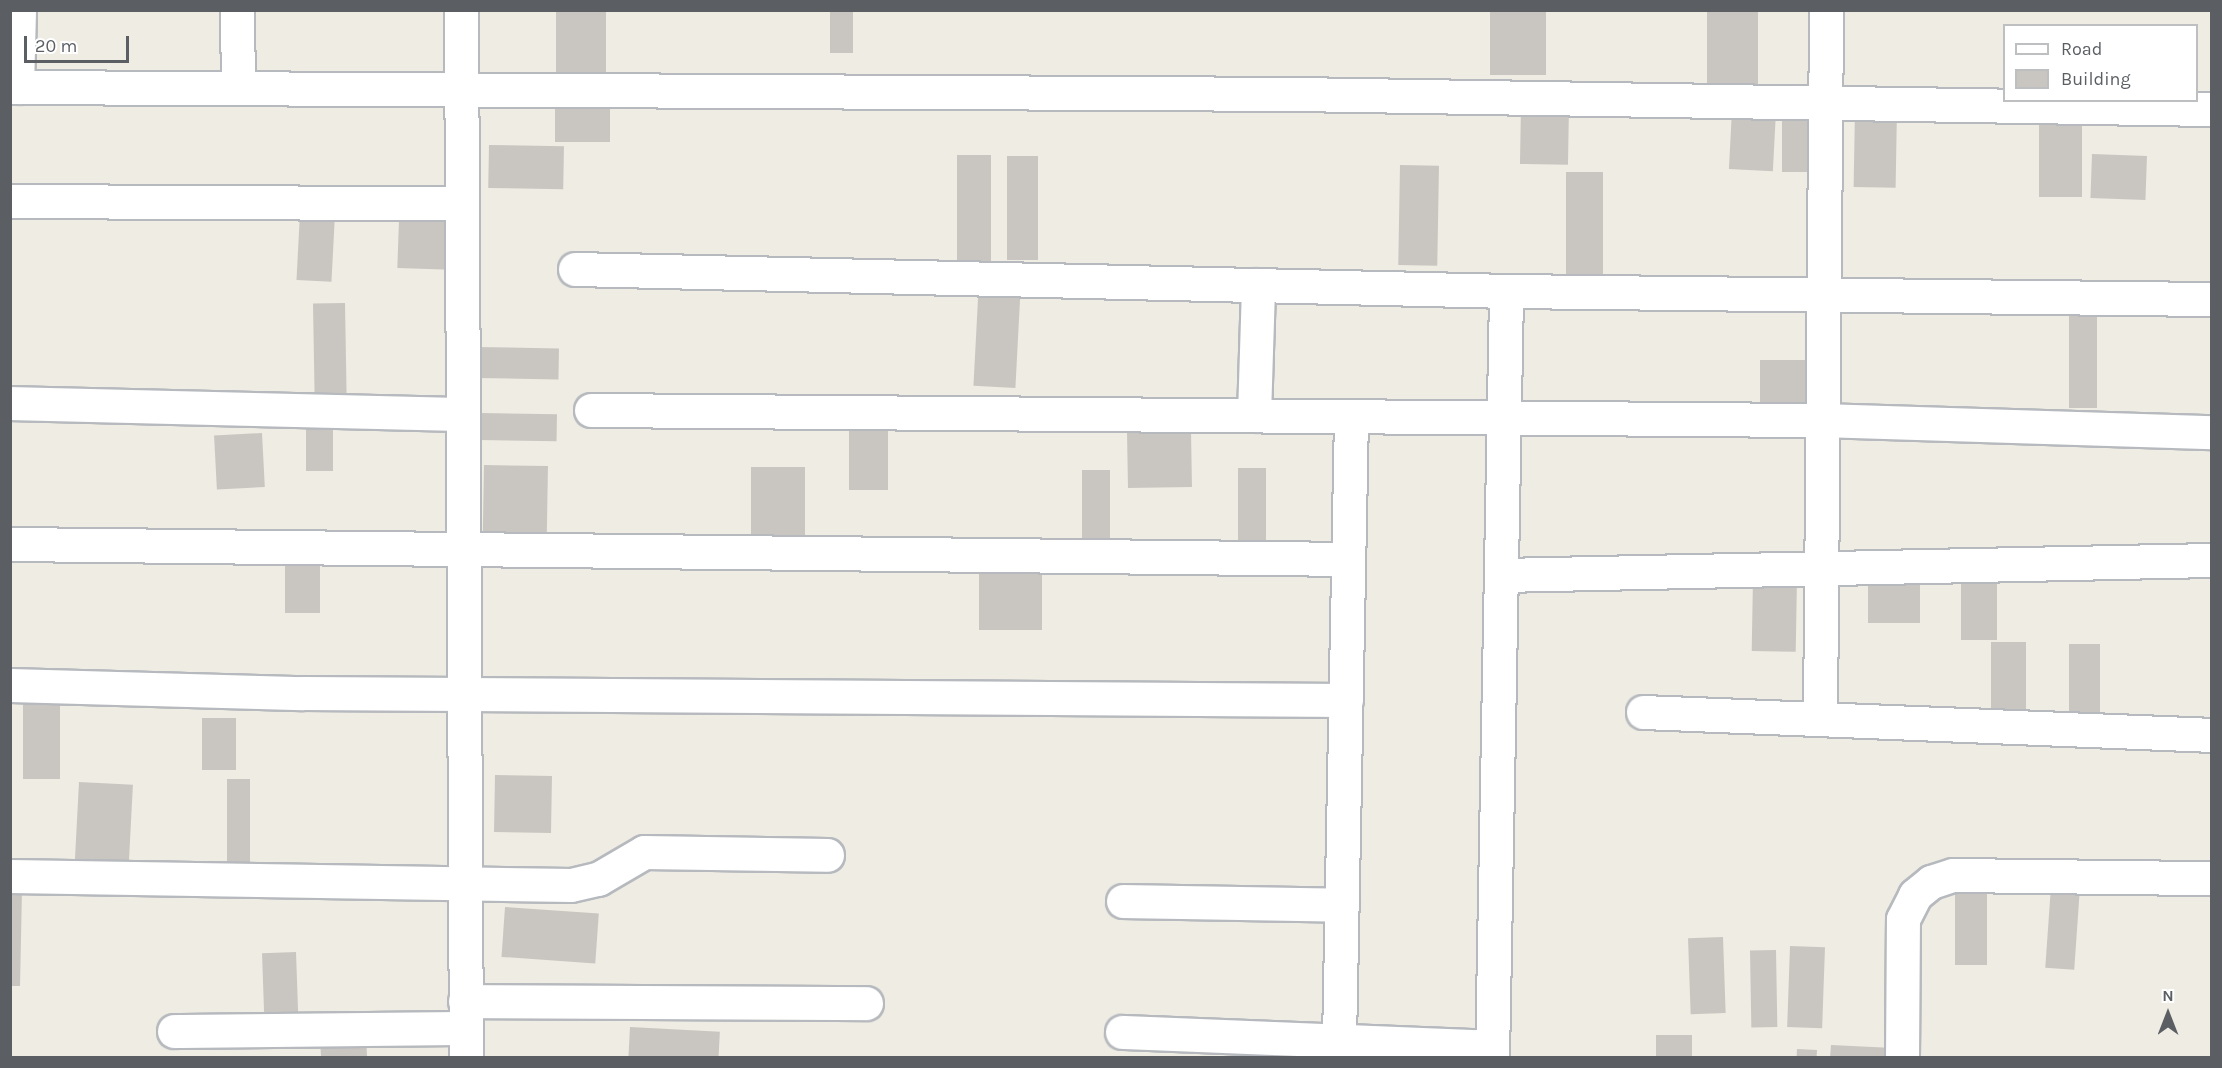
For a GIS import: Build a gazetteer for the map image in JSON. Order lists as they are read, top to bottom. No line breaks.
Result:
{"legend":["Road","Building"],"scale_bar":"20 m","north":"top"}
